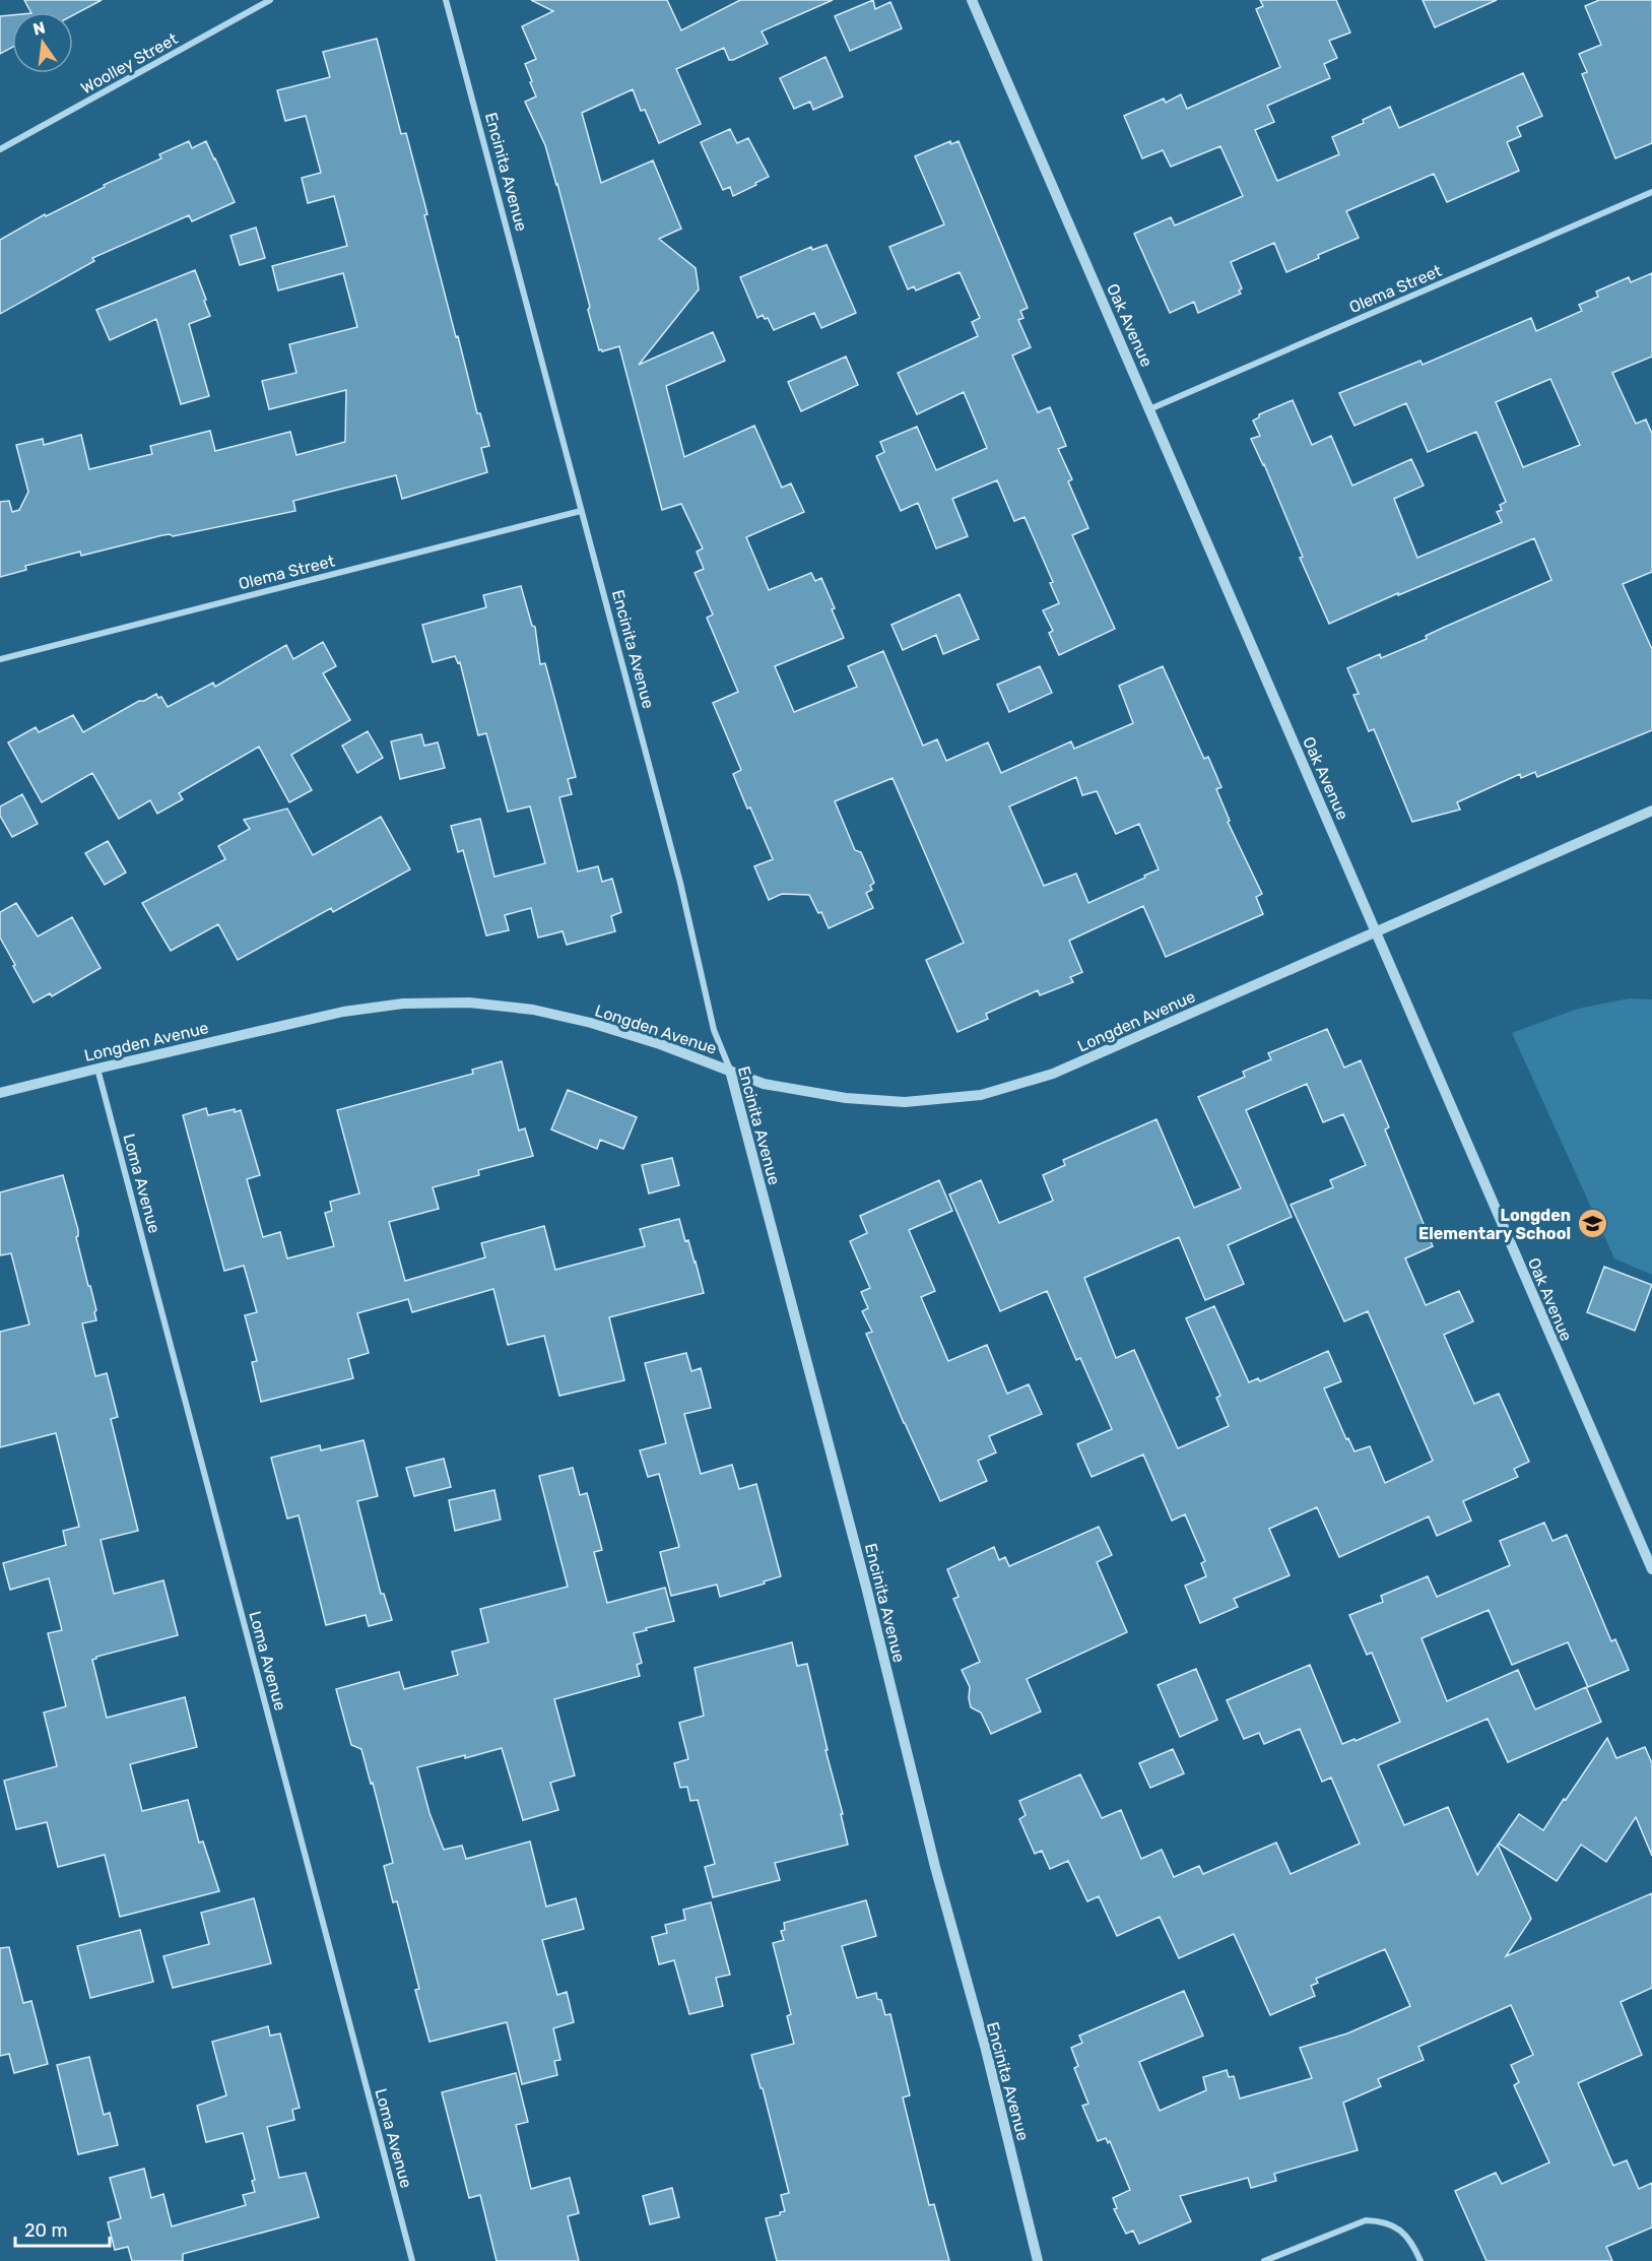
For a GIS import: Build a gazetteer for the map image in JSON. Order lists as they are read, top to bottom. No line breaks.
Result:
{"streets":{"street":["Woolley Street","Encinita Avenue","Olema Street","Oak Avenue","Longden Avenue","Loma Avenue"]},"crossings":[["Encinita Avenue","Olema Street"],["Encinita Avenue","Longden Avenue"],["Olema Street","Oak Avenue"],["Oak Avenue","Longden Avenue"],["Longden Avenue","Loma Avenue"]],"places":{"school or university":["Longden Elementary School"]},"scale_bar":"20 m","north":"top"}
